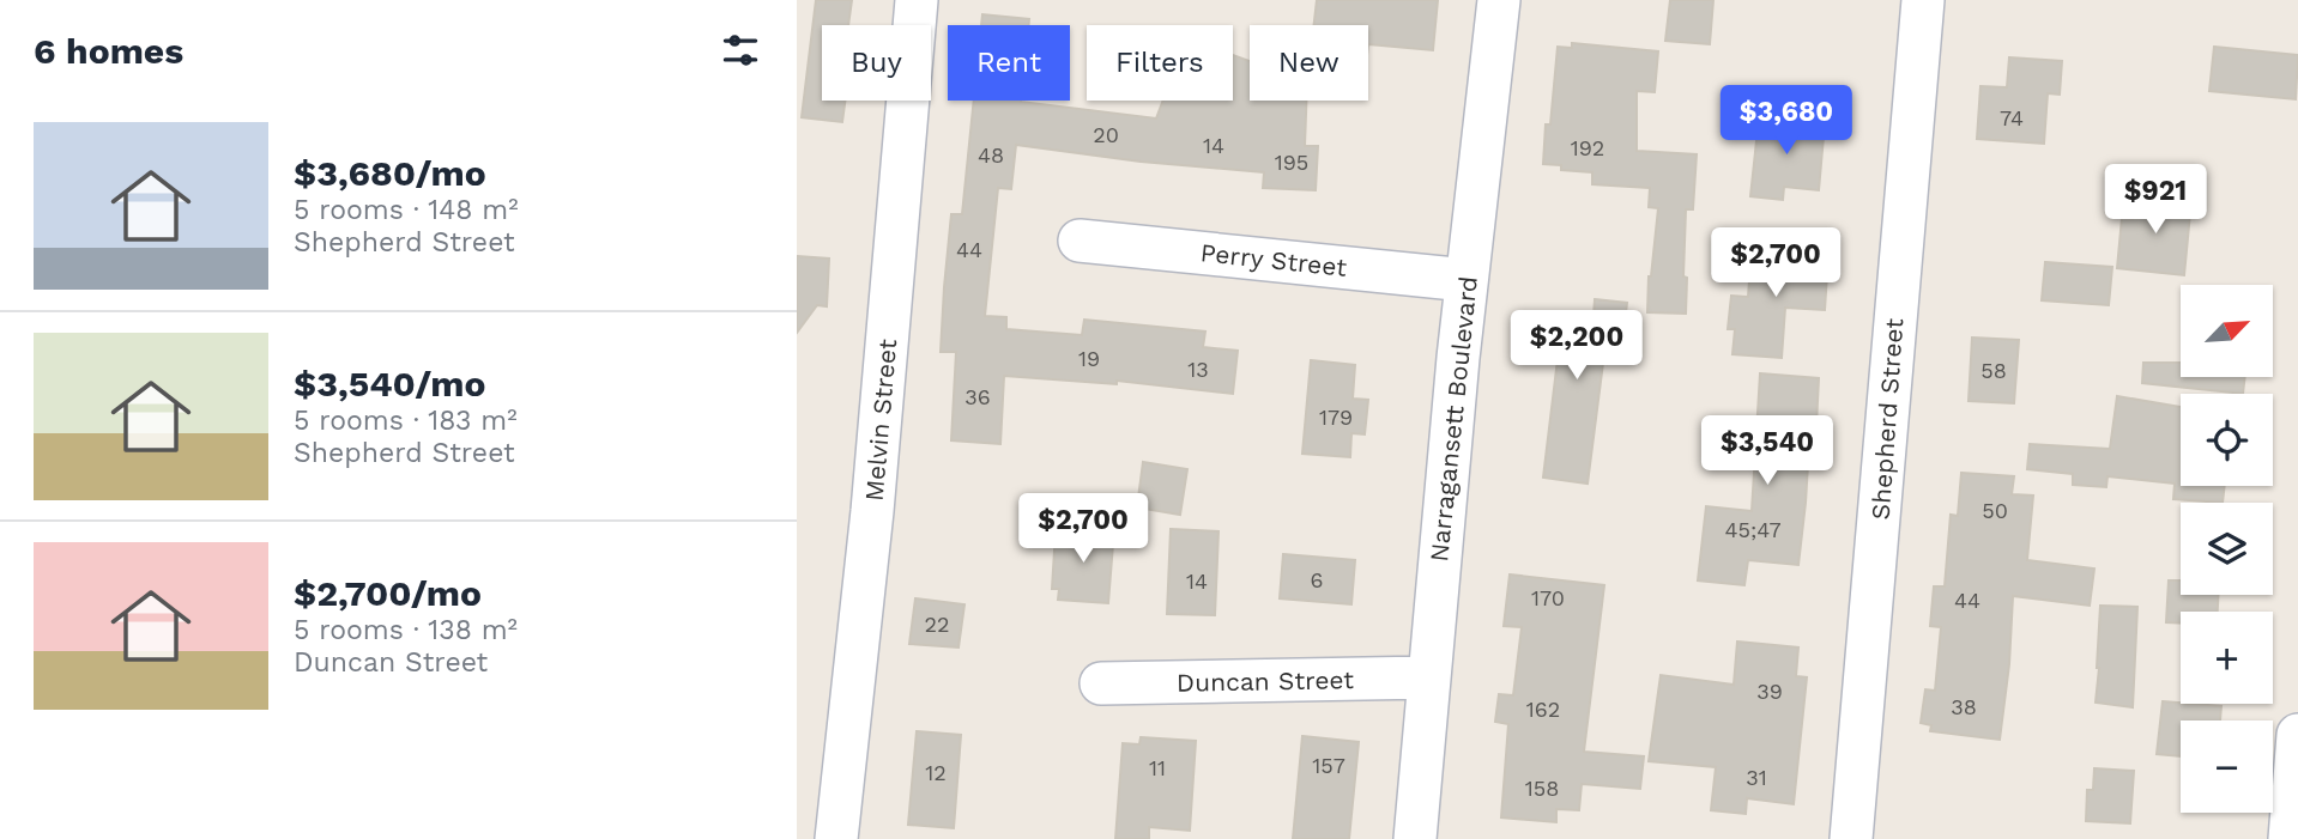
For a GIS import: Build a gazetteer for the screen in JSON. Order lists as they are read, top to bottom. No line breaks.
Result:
{"streets":{"street":["Perry Street","Narragansett Boulevard","Shepherd Street","Melvin Street","Duncan Street"]},"crossings":[["Perry Street","Narragansett Boulevard"],["Narragansett Boulevard","Duncan Street"]],"house_numbers":["74","20","14","192","48","195","44","19","13","58","36","179","50","45;47","6","14","170","44","22","39","38","162","157","11","12","31","158"],"north":"top right","page":{"heading":"6 homes","chip":["Buy","Rent","Filters","New"],"price":["$3,680","$921","$2,700","$2,200","$3,540","$2,700"],"list":[{"name":"$3,680/mo","note":"5 rooms · 148 m² · Shepherd Street"},{"name":"$3,540/mo","note":"5 rooms · 183 m² · Shepherd Street"},{"name":"$2,700/mo","note":"5 rooms · 138 m² · Duncan Street"}],"map_buttons":["+","−"]}}
